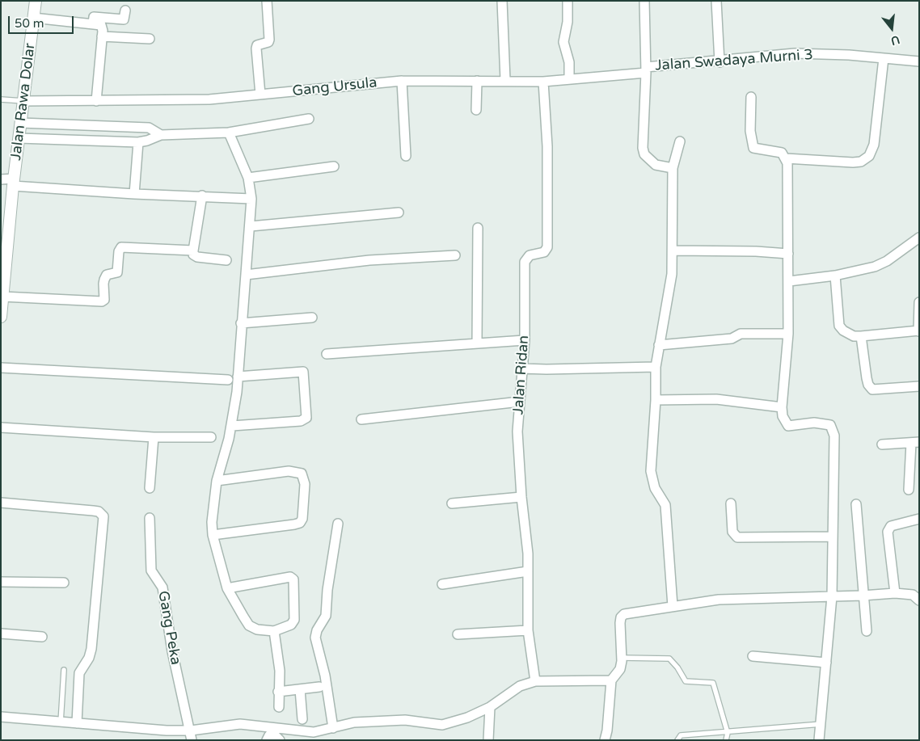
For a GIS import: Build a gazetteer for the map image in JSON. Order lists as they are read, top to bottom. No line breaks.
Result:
{"streets":{"street":["Jalan Swadaya Murni 3","Gang Ursula","Jalan Rawa Dolar","Jalan Ridan","Gang Peka"]},"crossings":[["Jalan Swadaya Murni 3","Gang Ursula"],["Gang Ursula","Jalan Rawa Dolar"],["Gang Ursula","Jalan Ridan"]],"scale_bar":"50 m","north":"bottom"}
